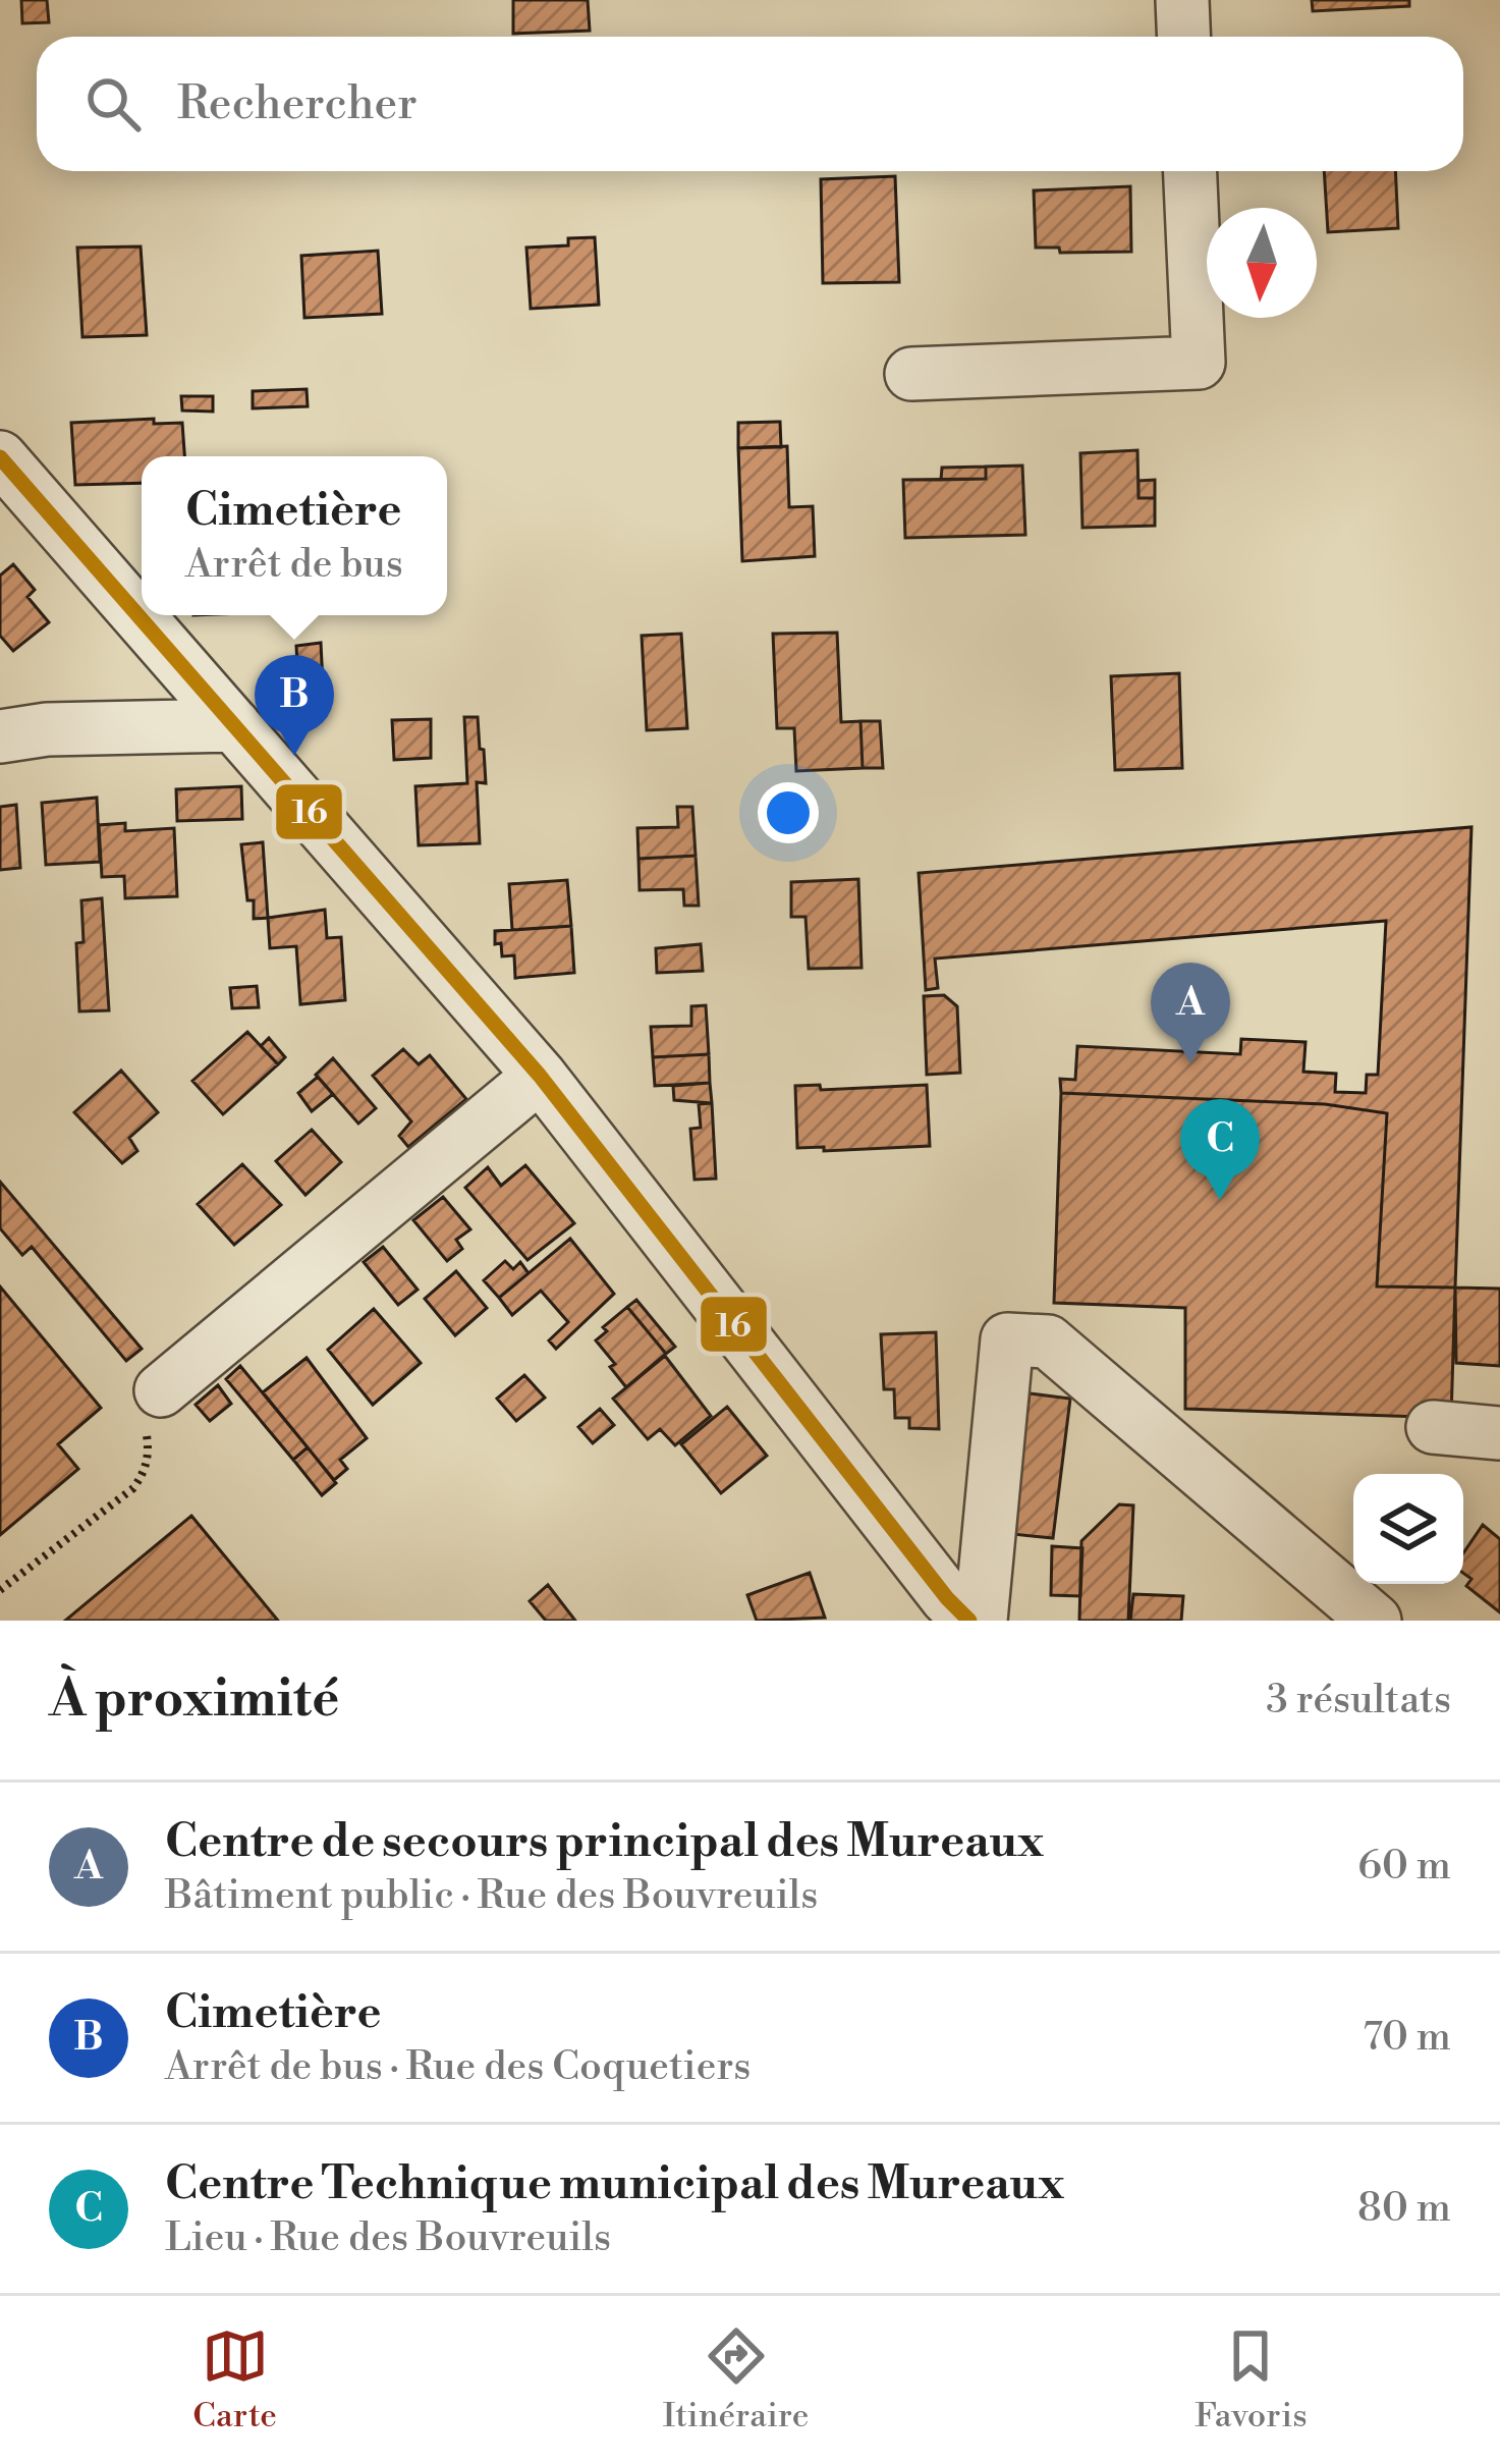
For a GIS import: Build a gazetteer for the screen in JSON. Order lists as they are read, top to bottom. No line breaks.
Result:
{"lines":["transit line 16"],"north":"bottom","page":{"search":"Rechercher","popup":["Cimetière","Arrêt de bus"],"pins":["B","A","C"],"heading":["À proximité","3 résultats"],"list":[{"mark":"A","name":"Centre de secours principal des Mureaux","note":"Bâtiment public · Rue des Bouvreuils","value":"60 m"},{"mark":"B","name":"Cimetière","note":"Arrêt de bus · Rue des Coquetiers","value":"70 m"},{"mark":"C","name":"Centre Technique municipal des Mureaux","note":"Lieu · Rue des Bouvreuils","value":"80 m"}],"nav":["Carte","Itinéraire","Favoris"]}}
